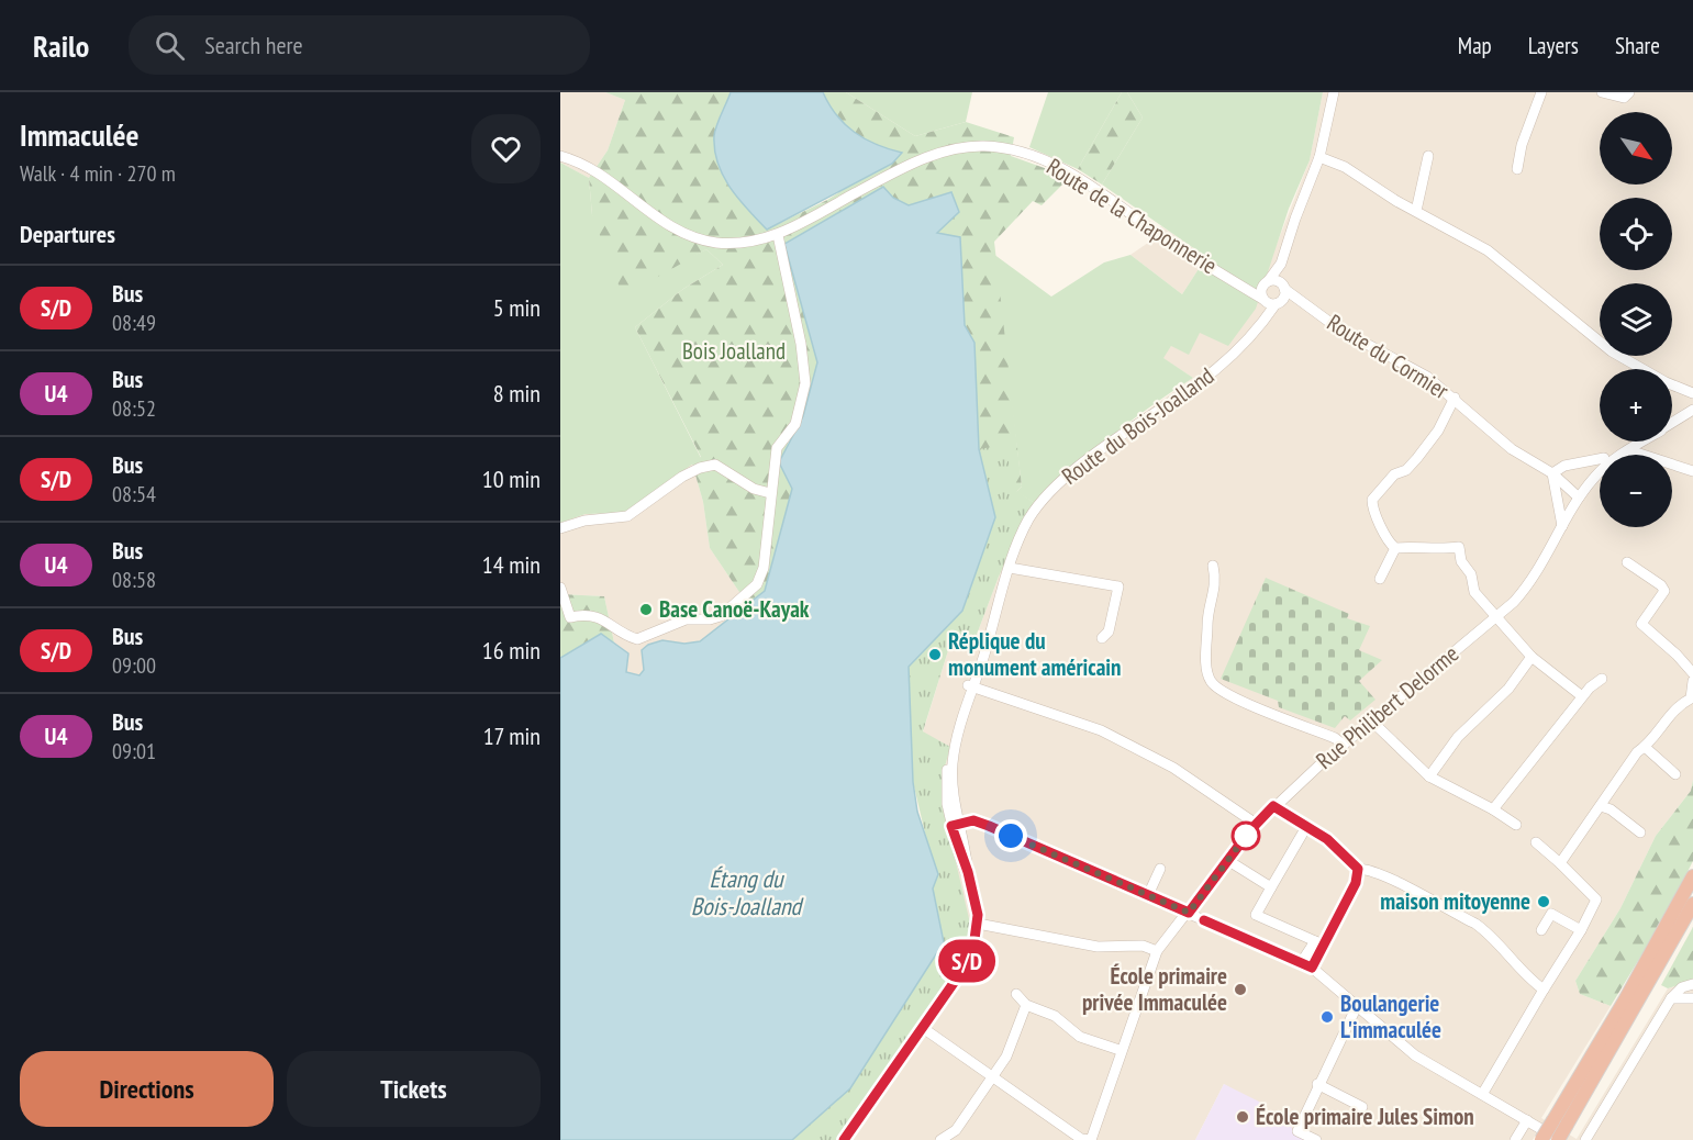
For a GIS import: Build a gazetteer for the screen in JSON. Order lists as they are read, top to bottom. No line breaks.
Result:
{"streets":{"street":["Route de la Chaponnerie","Route du Cormier","Route du Bois-Joalland","Rue Philibert Delorme"]},"crossings":[["Route de la Chaponnerie","Route du Cormier"],["Route de la Chaponnerie","Route du Bois-Joalland"],["Route du Cormier","Rue Philibert Delorme"]],"water":["Étang du Bois-Joalland"],"parks":["Bois Joalland"],"places":["Base Canoë-Kayak","Réplique du monument américain","maison mitoyenne","École primaire privée Immaculée","Boulangerie L'immaculée","École primaire Jules Simon"],"lines":["bus line S/D"],"north":"bottom right","page":{"header":"Railo","search":"Search here","nav":["Map","Layers","Share"],"heading":[["Immaculée","Walk · 4 min · 270 m"],"Departures"],"on_map":"S/D","map_buttons":["+","−"],"list":[{"mark":"S/D","name":"Bus","note":"08:49","value":"5 min"},{"mark":"U4","name":"Bus","note":"08:52","value":"8 min"},{"mark":"S/D","name":"Bus","note":"08:54","value":"10 min"},{"mark":"U4","name":"Bus","note":"08:58","value":"14 min"},{"mark":"S/D","name":"Bus","note":"09:00","value":"16 min"},{"mark":"U4","name":"Bus","note":"09:01","value":"17 min"}],"buttons":["Directions","Tickets"]}}
